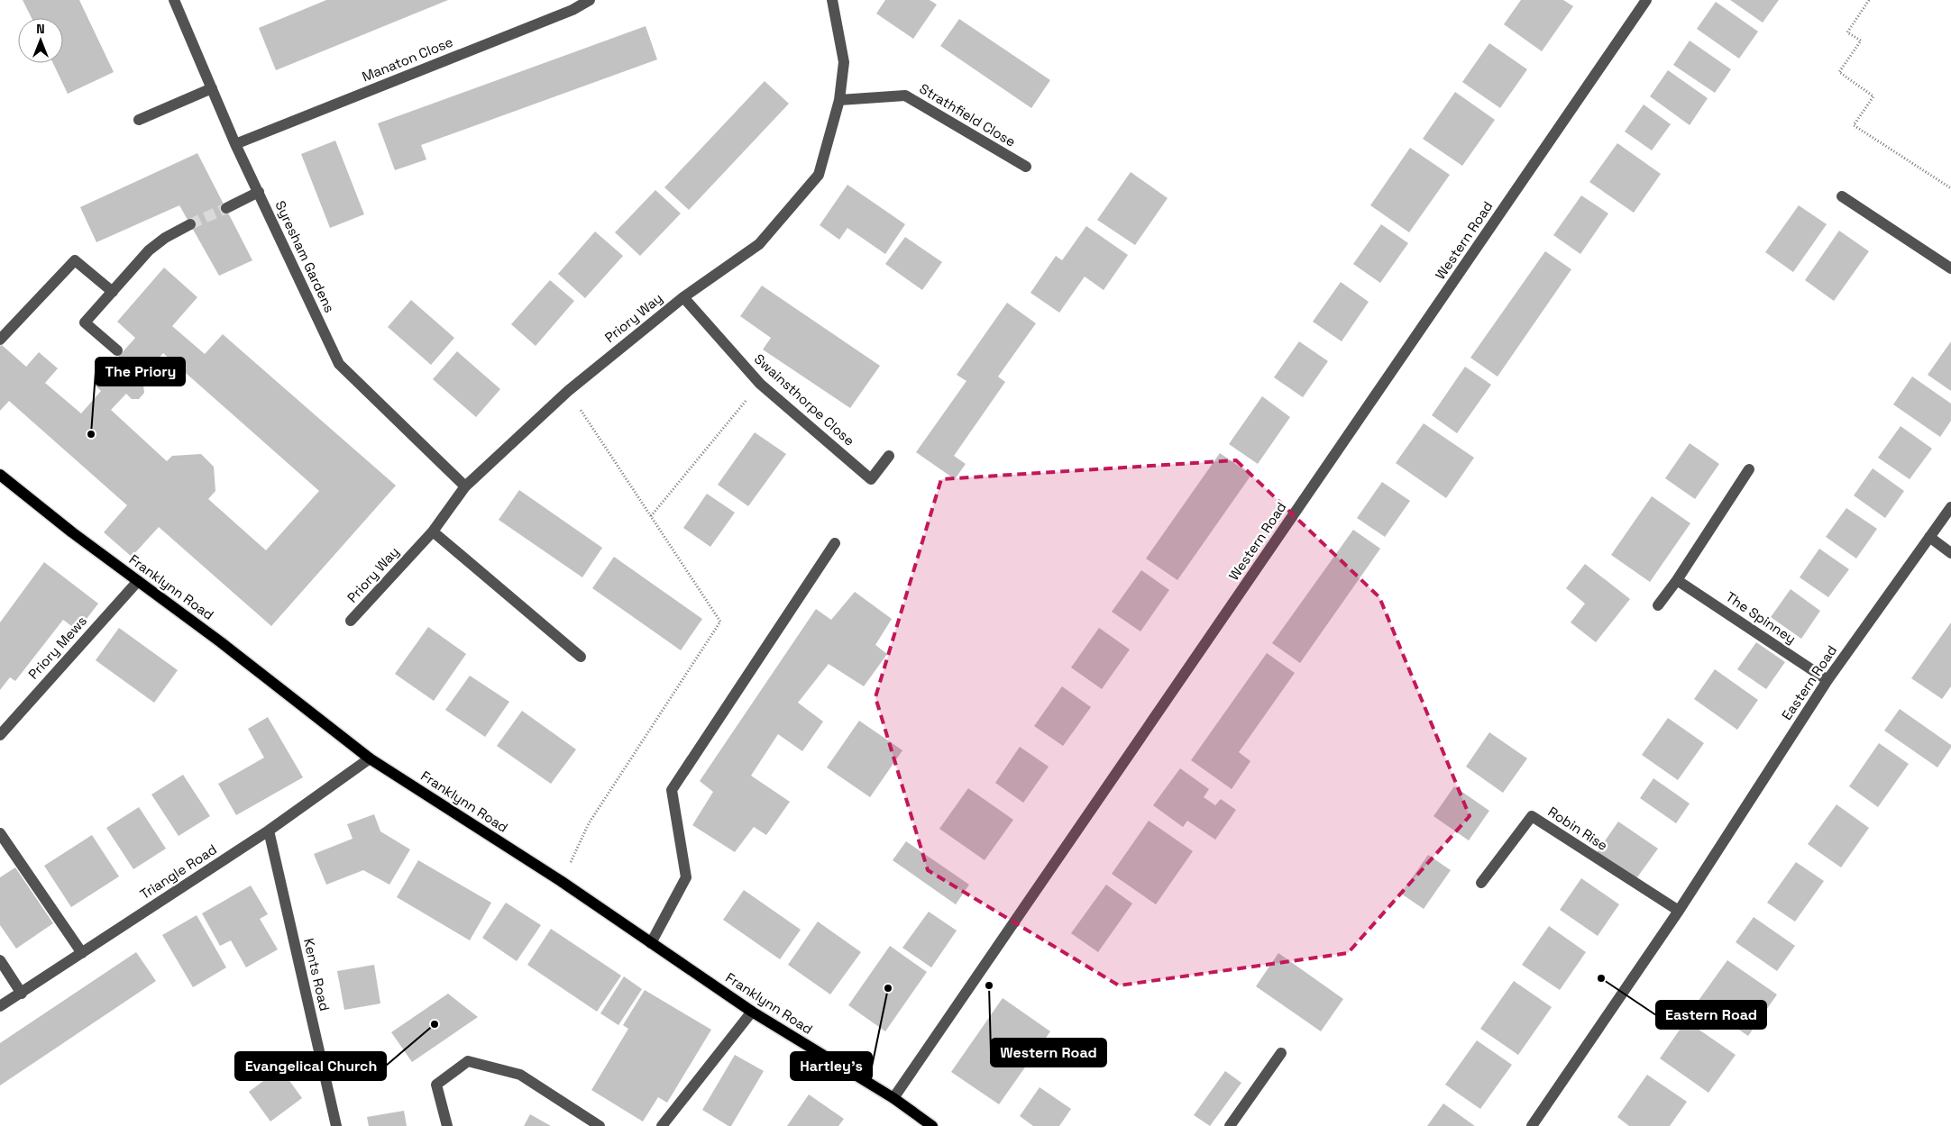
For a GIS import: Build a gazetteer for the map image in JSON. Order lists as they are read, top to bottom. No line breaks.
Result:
{"streets":{"main road":["Franklynn Road"],"street":["Manaton Close","Strathfield Close","Western Road","Syresham Gardens","Priory Way","Swainsthorpe Close","The Spinney","Priory Mews","Eastern Road","Robin Rise","Triangle Road","Kents Road"]},"crossings":[["Manaton Close","Syresham Gardens"],["Strathfield Close","Priory Way"],["Western Road","Franklynn Road"],["Syresham Gardens","Priory Way"],["Priory Way","Swainsthorpe Close"],["Franklynn Road","Priory Mews"],["Franklynn Road","Triangle Road"],["The Spinney","Eastern Road"],["Eastern Road","Robin Rise"],["Triangle Road","Kents Road"]],"places":["The Priory","Eastern Road","Western Road","Hartley's","Evangelical Church"],"north":"top"}
